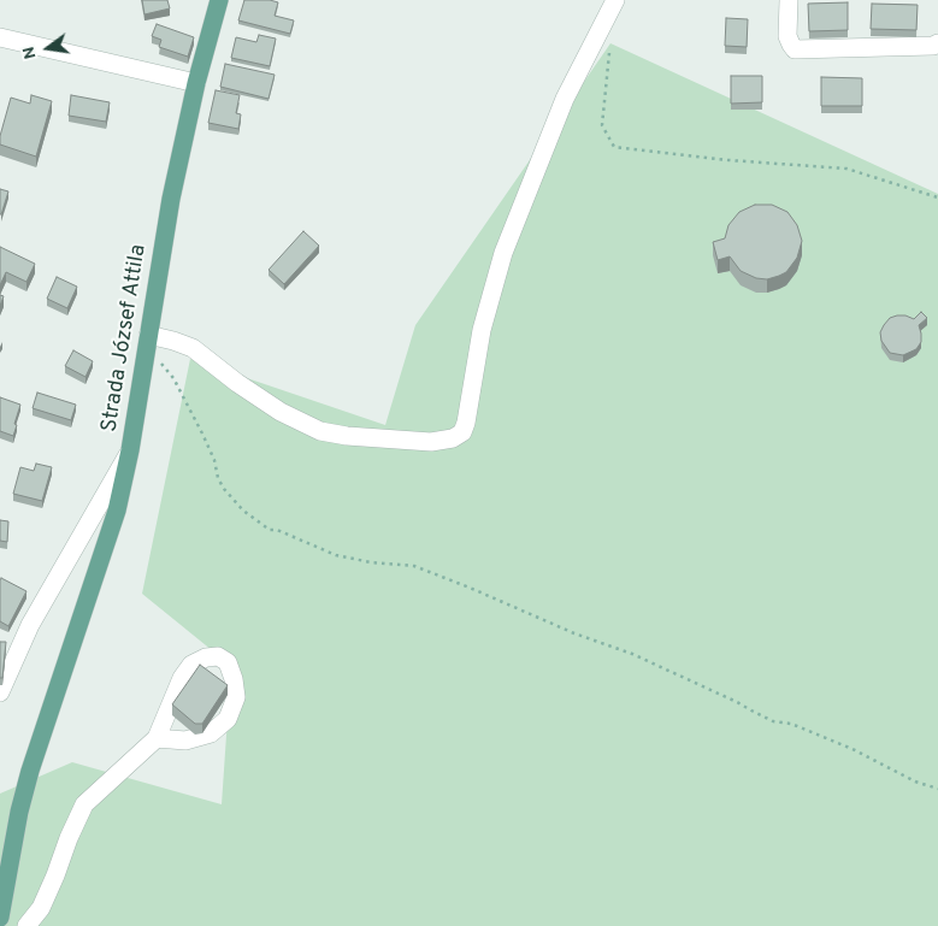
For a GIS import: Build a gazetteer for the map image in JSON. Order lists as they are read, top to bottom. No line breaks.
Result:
{"streets":{"main road":["Strada József Attila"]},"north":"left"}
